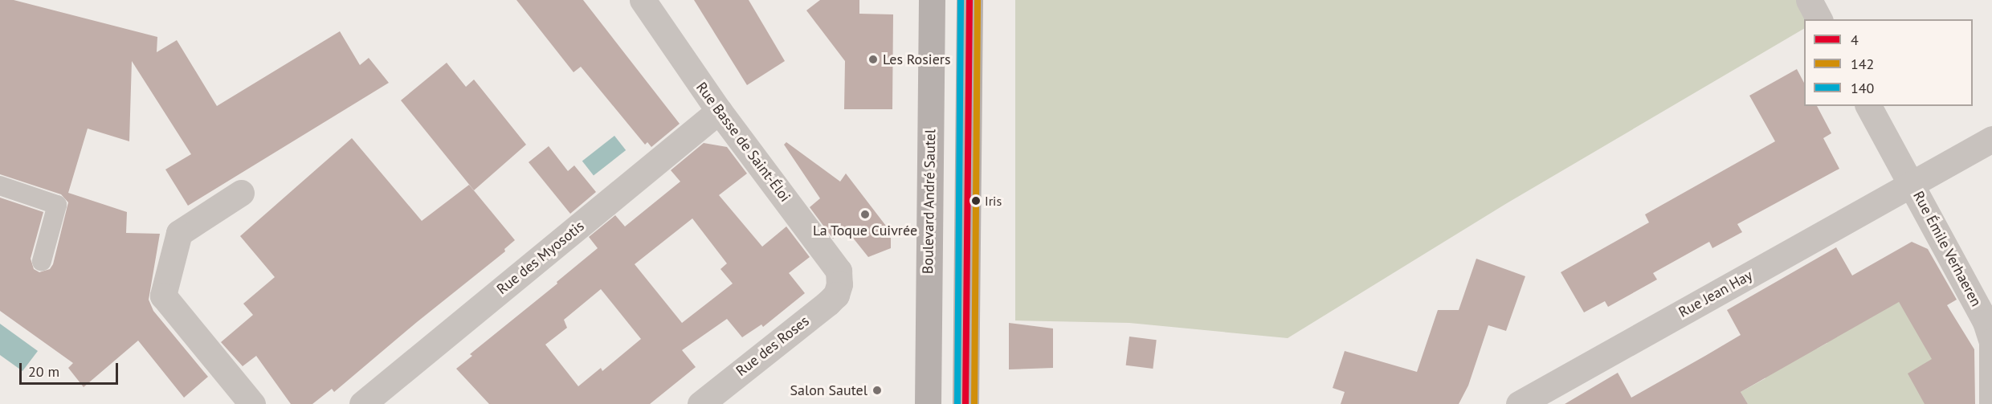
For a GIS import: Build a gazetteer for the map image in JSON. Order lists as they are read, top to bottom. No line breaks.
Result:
{"streets":{"main road":["Boulevard André Sautel"],"street":["Rue Basse de Saint-Éloi","Rue Émile Verhaeren","Rue des Myosotis","Rue Jean Hay","Rue des Roses"]},"crossings":[["Rue Basse de Saint-Éloi","Rue des Myosotis"],["Rue Basse de Saint-Éloi","Rue des Roses"],["Rue Émile Verhaeren","Rue Jean Hay"]],"places":["Les Rosiers","Iris","La Toque Cuivrée","Salon Sautel"],"lines":["transit line 4","transit line 142","transit line 140"],"legend":["4","142","140"],"scale_bar":"20 m"}
